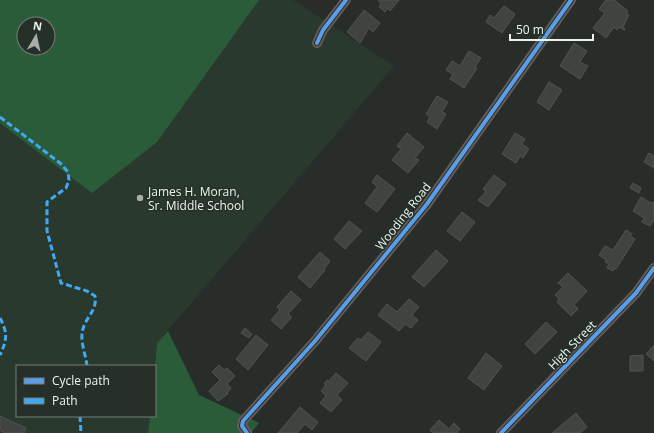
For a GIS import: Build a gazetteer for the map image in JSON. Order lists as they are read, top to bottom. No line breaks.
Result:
{"streets":{"street":["Wooding Road","High Street"]},"places":["James H. Moran, Sr. Middle School"],"legend":["Cycle path","Path"],"scale_bar":"50 m","north":"top"}
